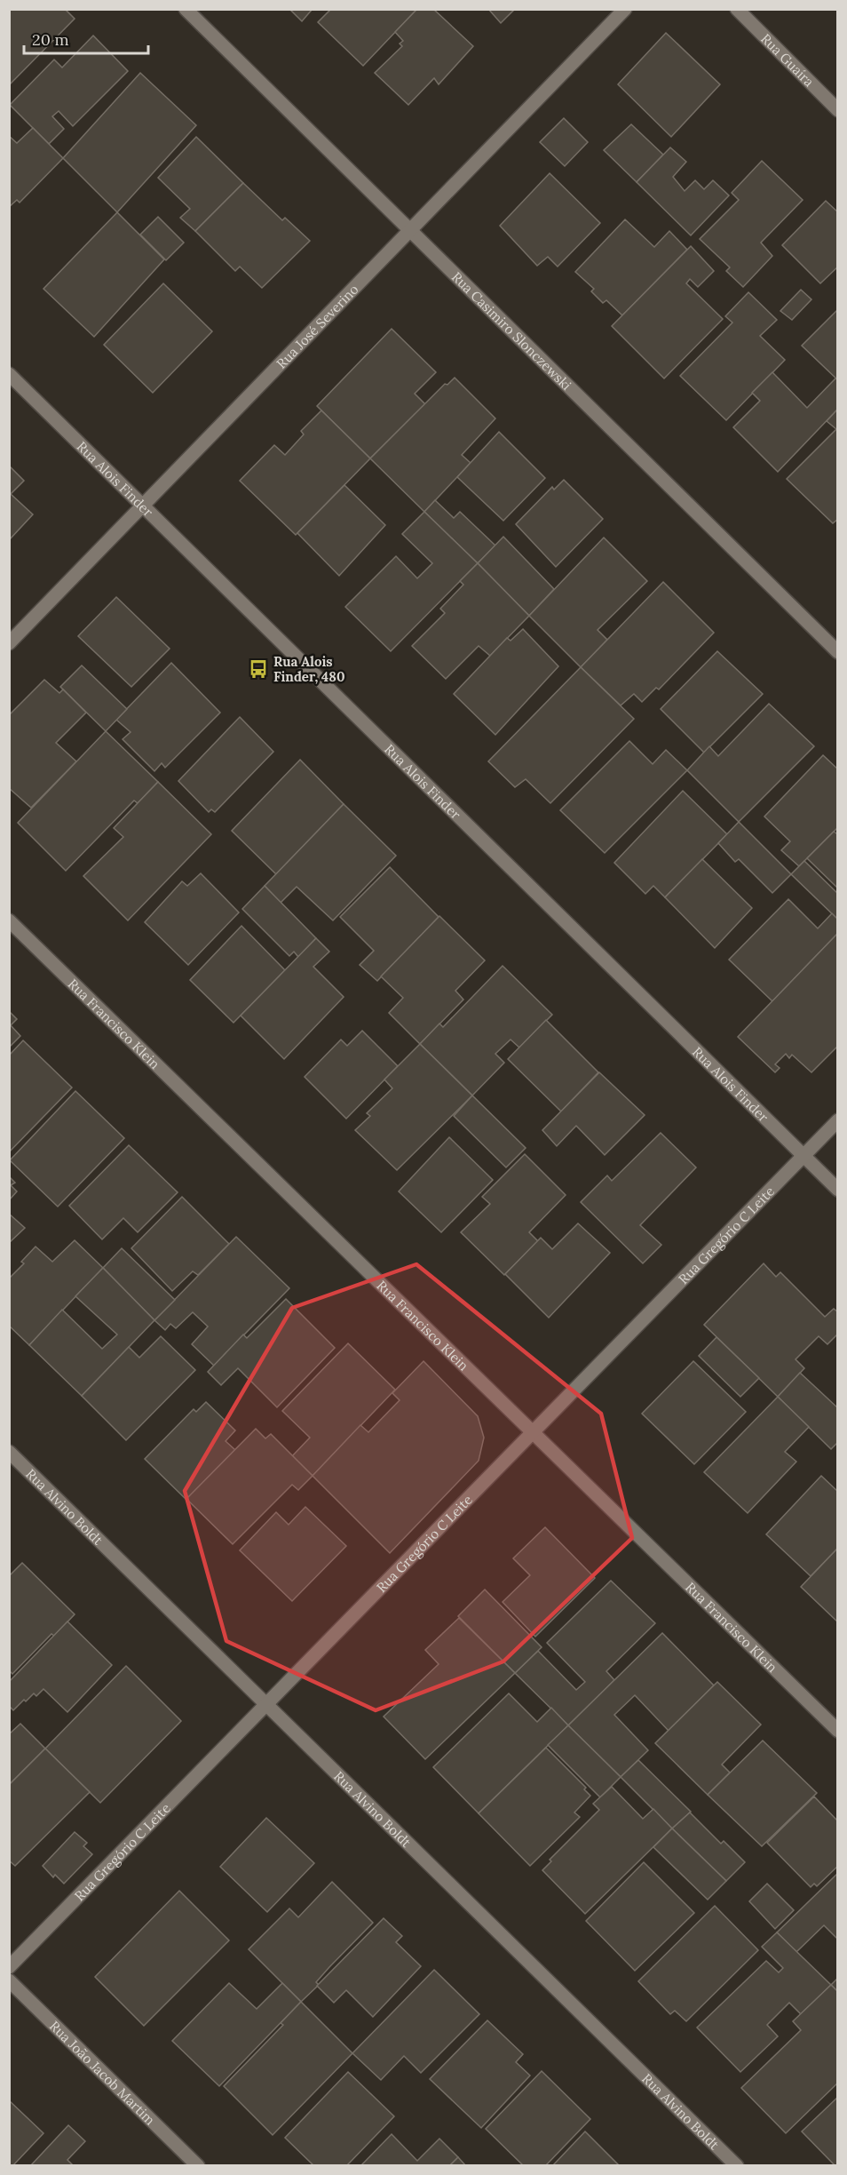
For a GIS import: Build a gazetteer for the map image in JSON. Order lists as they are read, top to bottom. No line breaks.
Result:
{"streets":{"street":["Rua Guaíra","Rua José Severino","Rua Casimiro Slonczewski","Rua Alois Finder","Rua Francisco Klein","Rua Gregório C Leite","Rua Alvino Boldt","Rua João Jacob Martim"]},"crossings":[["Rua José Severino","Rua Casimiro Slonczewski"],["Rua José Severino","Rua Alois Finder"],["Rua Alois Finder","Rua Gregório C Leite"],["Rua Francisco Klein","Rua Gregório C Leite"],["Rua Gregório C Leite","Rua Alvino Boldt"]],"places":{"bus stop":["Rua Alois Finder, 480"]},"scale_bar":"20 m"}
